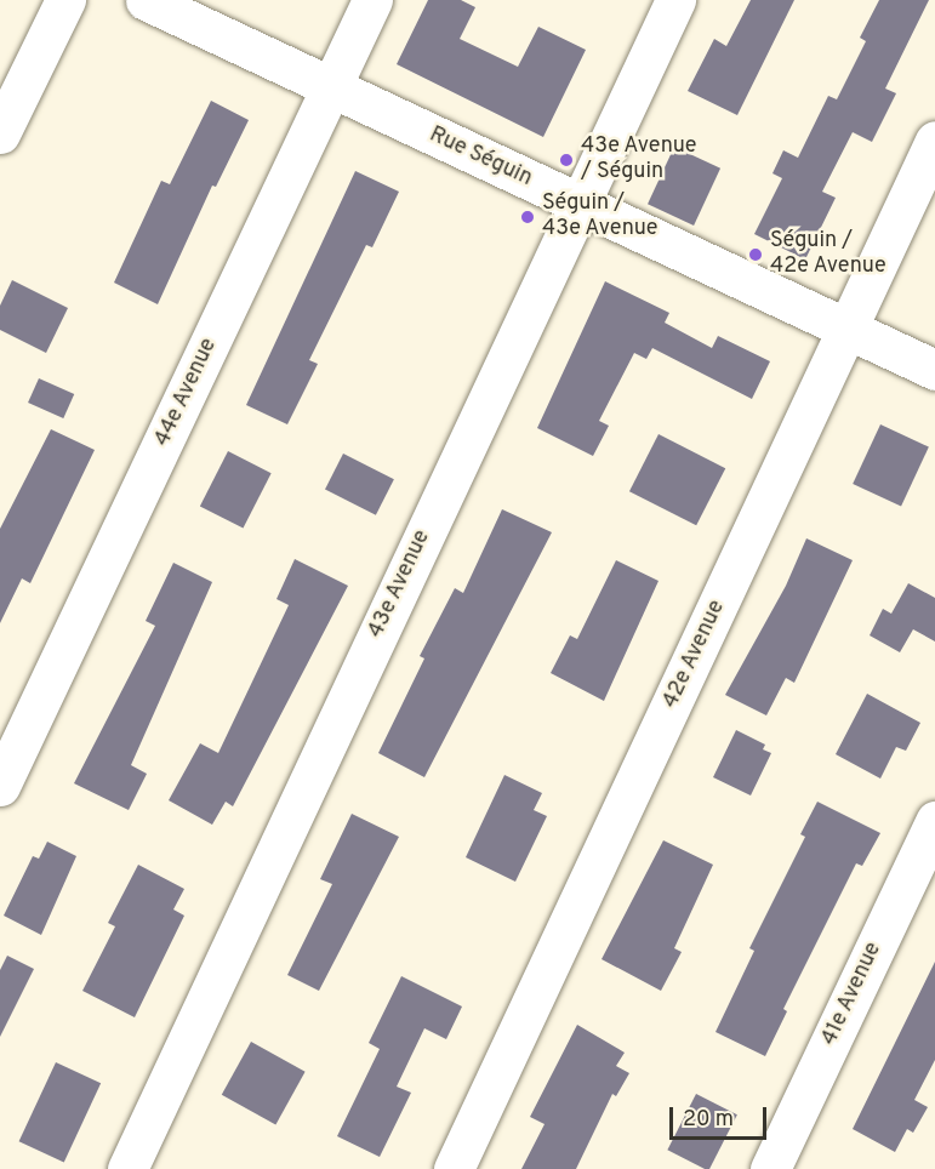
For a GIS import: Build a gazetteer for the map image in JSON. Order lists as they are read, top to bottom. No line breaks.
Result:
{"streets":{"street":["Rue Séguin","44e Avenue","43e Avenue","42e Avenue","41e Avenue"]},"crossings":[["Rue Séguin","44e Avenue"],["Rue Séguin","43e Avenue"],["Rue Séguin","42e Avenue"]],"places":["43e Avenue / Séguin","Séguin / 43e Avenue","Séguin / 42e Avenue"],"scale_bar":"20 m"}
